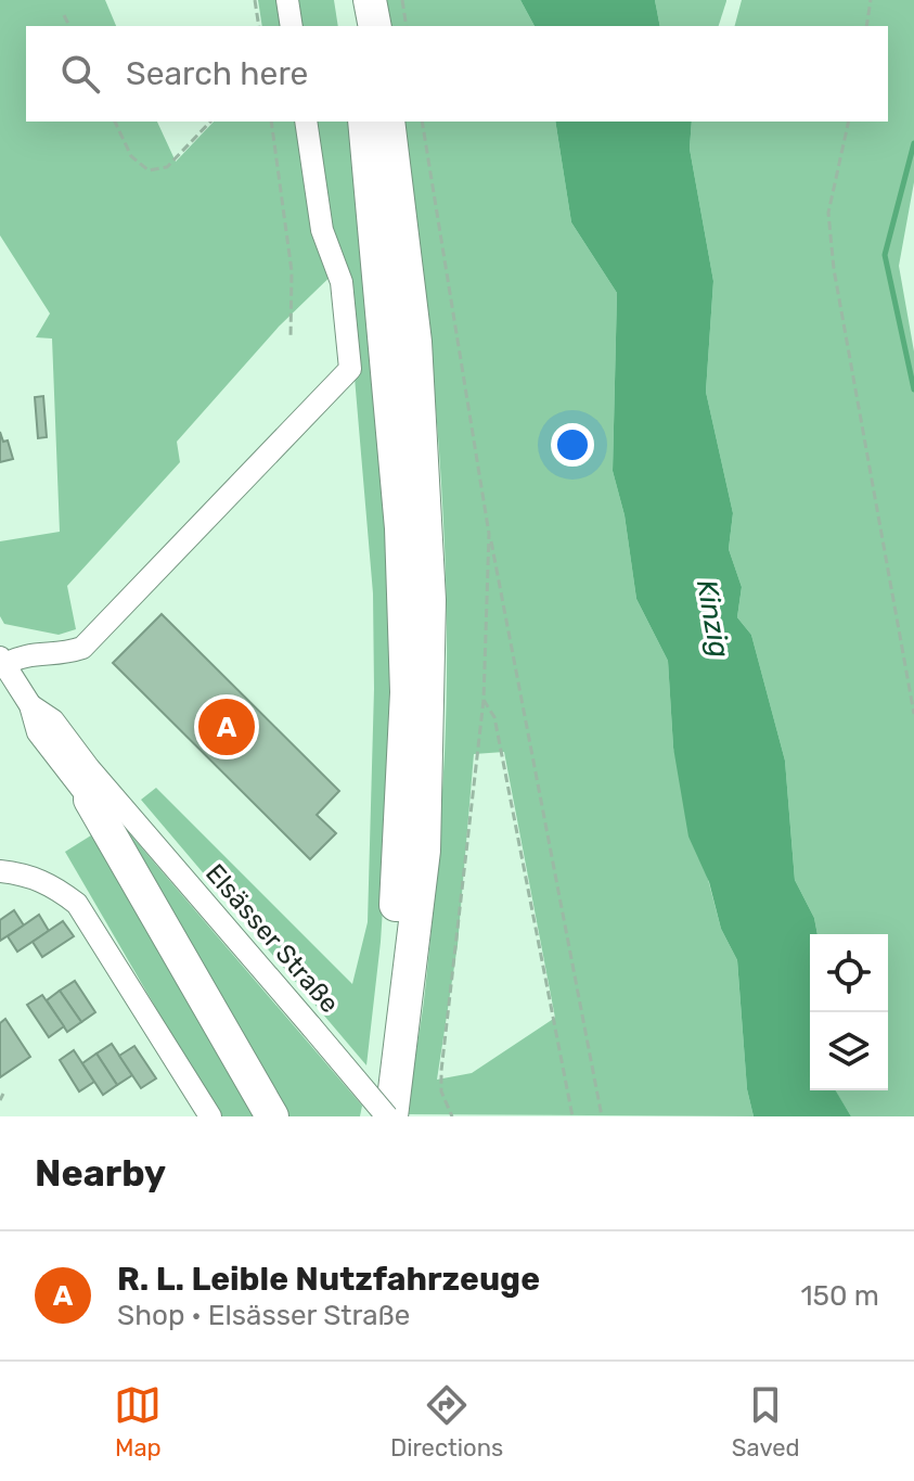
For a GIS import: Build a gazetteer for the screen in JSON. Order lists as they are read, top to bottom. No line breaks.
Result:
{"streets":{"street":["Elsässer Straße"]},"water":["Kinzig"],"page":{"search":"Search here","pins":"A","heading":"Nearby","list":[{"mark":"A","name":"R. L. Leible Nutzfahrzeuge","note":"Shop · Elsässer Straße","value":"150 m"}],"nav":["Map","Directions","Saved"]}}
